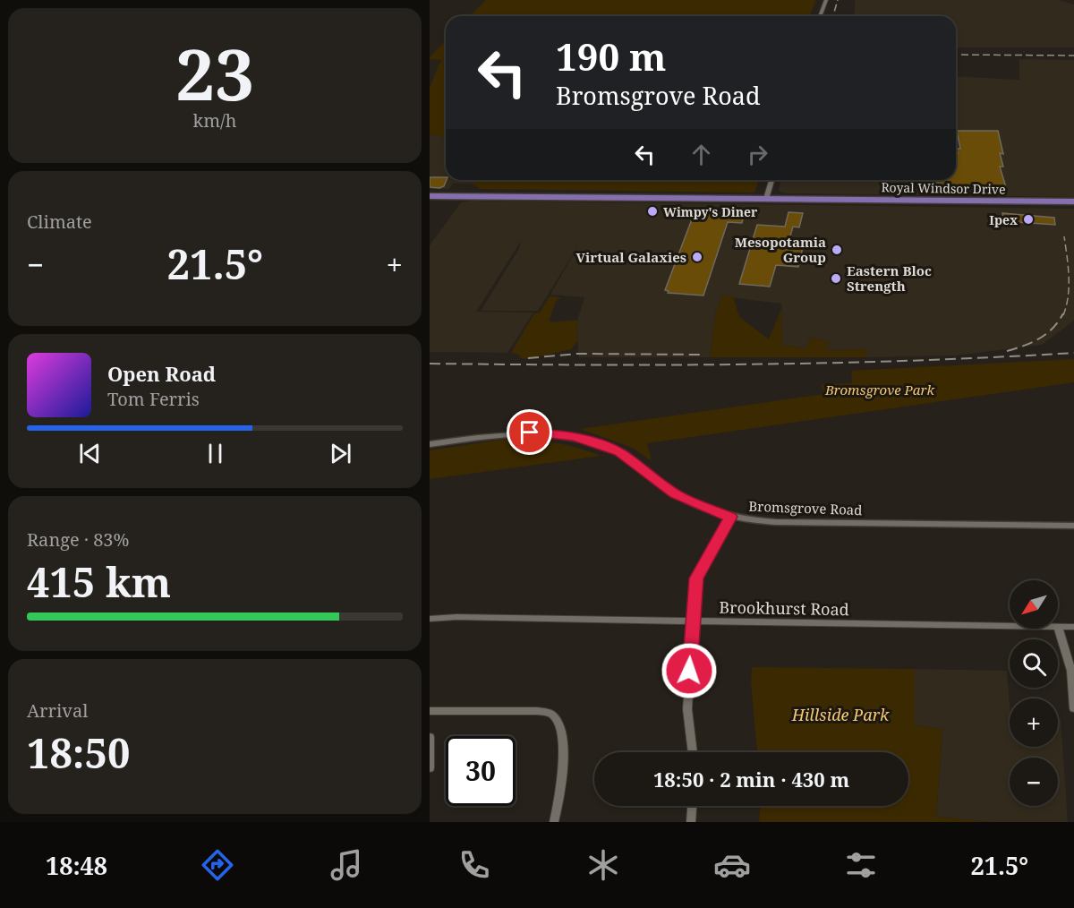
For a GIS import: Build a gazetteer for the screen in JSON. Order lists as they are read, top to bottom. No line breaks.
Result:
{"streets":{"main road":["Royal Windsor Drive"],"street":["Bromsgrove Road","Brookhurst Road"]},"parks":["Bromsgrove Park","Hillside Park"],"places":["Wimpy's Diner","Ipex","Mesopotamia Group","Virtual Galaxies","Eastern Bloc Strength"],"north":"bottom left","page":{"tile":[["23","km/h"],"Climate",["Range · 83%","415 km"],["Arrival","18:50"]],"turn":["190 m","Bromsgrove Road"],"heat":["−","21.5°","+"],"song":["Open Road","Tom Ferris"],"map_buttons":["+","−"],"limit":"30","trip":"18:50 · 2 min · 430 m","tabs":["18:48","21.5°"]}}
